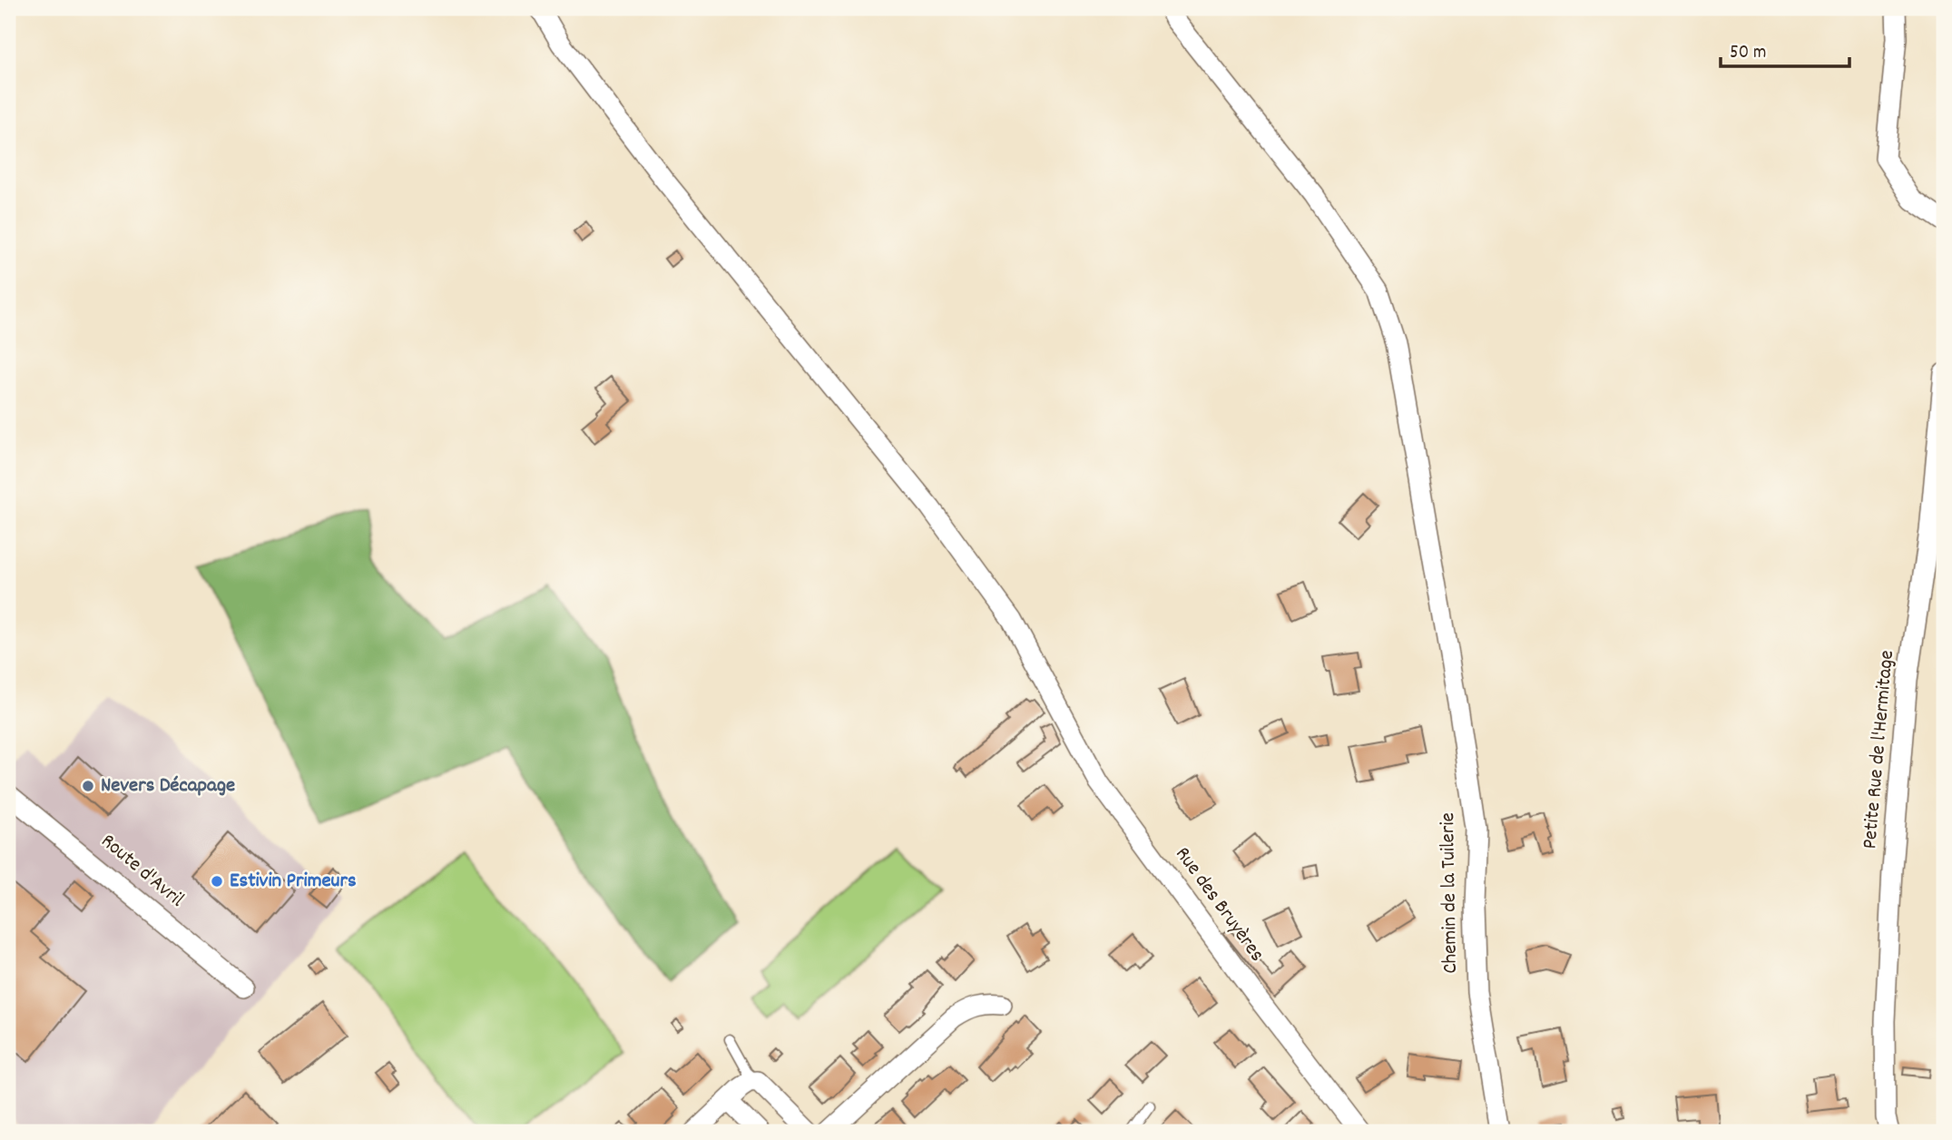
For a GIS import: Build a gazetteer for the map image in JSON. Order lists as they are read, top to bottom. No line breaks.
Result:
{"streets":{"street":["Petite Rue de l'Hermitage","Route d'Avril","Chemin de la Tuilerie","Rue des Bruyères"]},"places":["Nevers Décapage","Estivin Primeurs"],"scale_bar":"50 m"}
